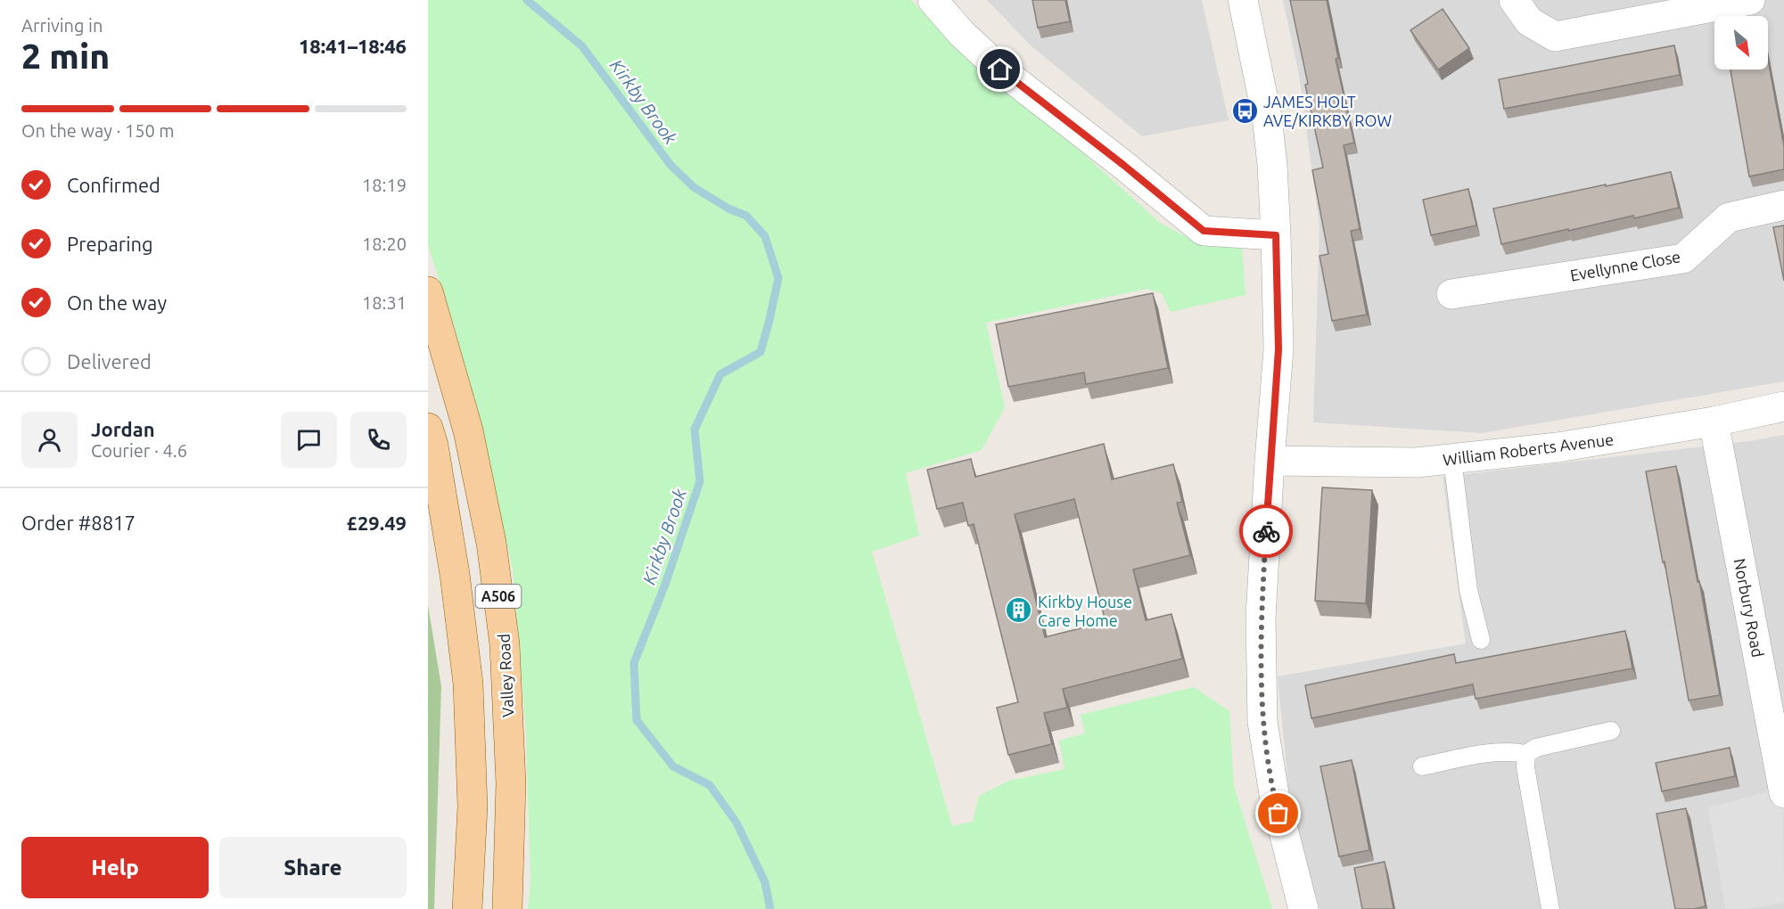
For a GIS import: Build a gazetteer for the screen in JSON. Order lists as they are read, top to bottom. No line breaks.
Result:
{"streets":{"main road":["A506","Valley Road"],"street":["Evellynne Close","William Roberts Avenue","Norbury Road"]},"crossings":[["William Roberts Avenue","Norbury Road"]],"water":["Kirkby Brook"],"places":{"bus stop":["JAMES HOLT AVE/KIRKBY ROW"],"building":["Kirkby House Care Home"]},"north":"bottom right","page":{"heading":["2 min","Arriving in","18:41–18:46"],"panel":["Jordan","Courier · 4.6","Order #8817","£29.49"],"bar":"On the way · 150 m","list":[["Confirmed","18:19"],["Preparing","18:20"],["On the way","18:31"],"Delivered"],"buttons":["Help","Share"]}}
